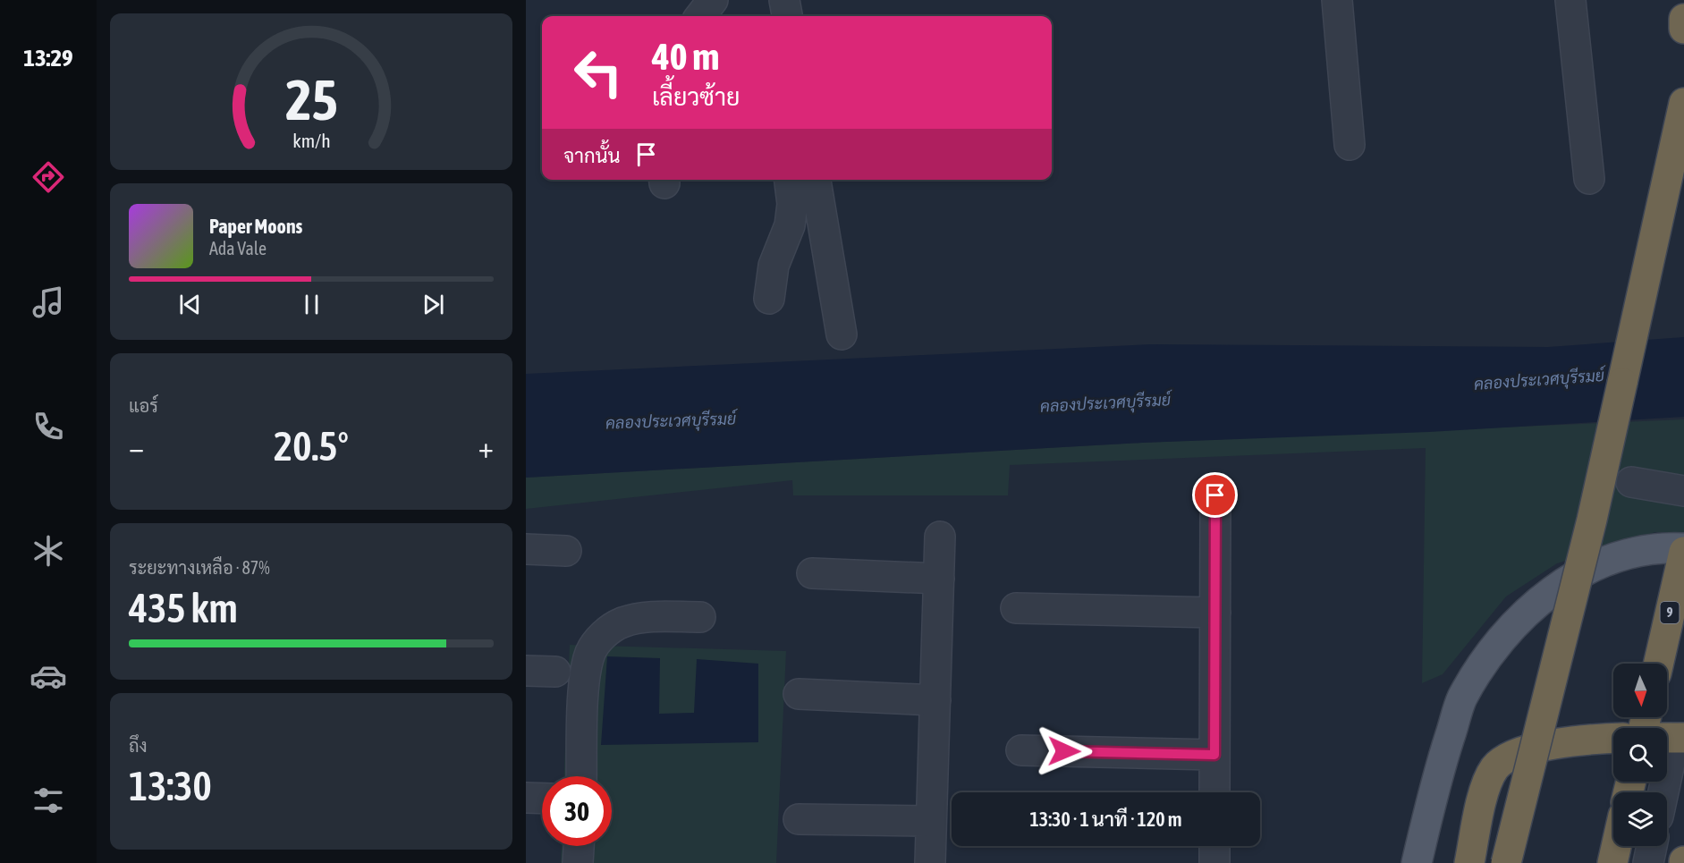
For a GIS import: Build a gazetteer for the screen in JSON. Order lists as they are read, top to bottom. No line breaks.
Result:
{"streets":{"highway":["9"]},"water":["คลองประเวศบุรีรมย์"],"north":"bottom","page":{"tabs":"13:29","turn":["40 m","เลี้ยวซ้าย"],"then":"จากนั้น","song":["Paper Moons","Ada Vale"],"tile":["แอร์",["ระยะทางเหลือ · 87%","435 km"],["ถึง","13:30"]],"heat":["−","20.5°","+"],"limit":"30","trip":"13:30 · 1 นาที · 120 m","gauge":["25","km/h"]}}
